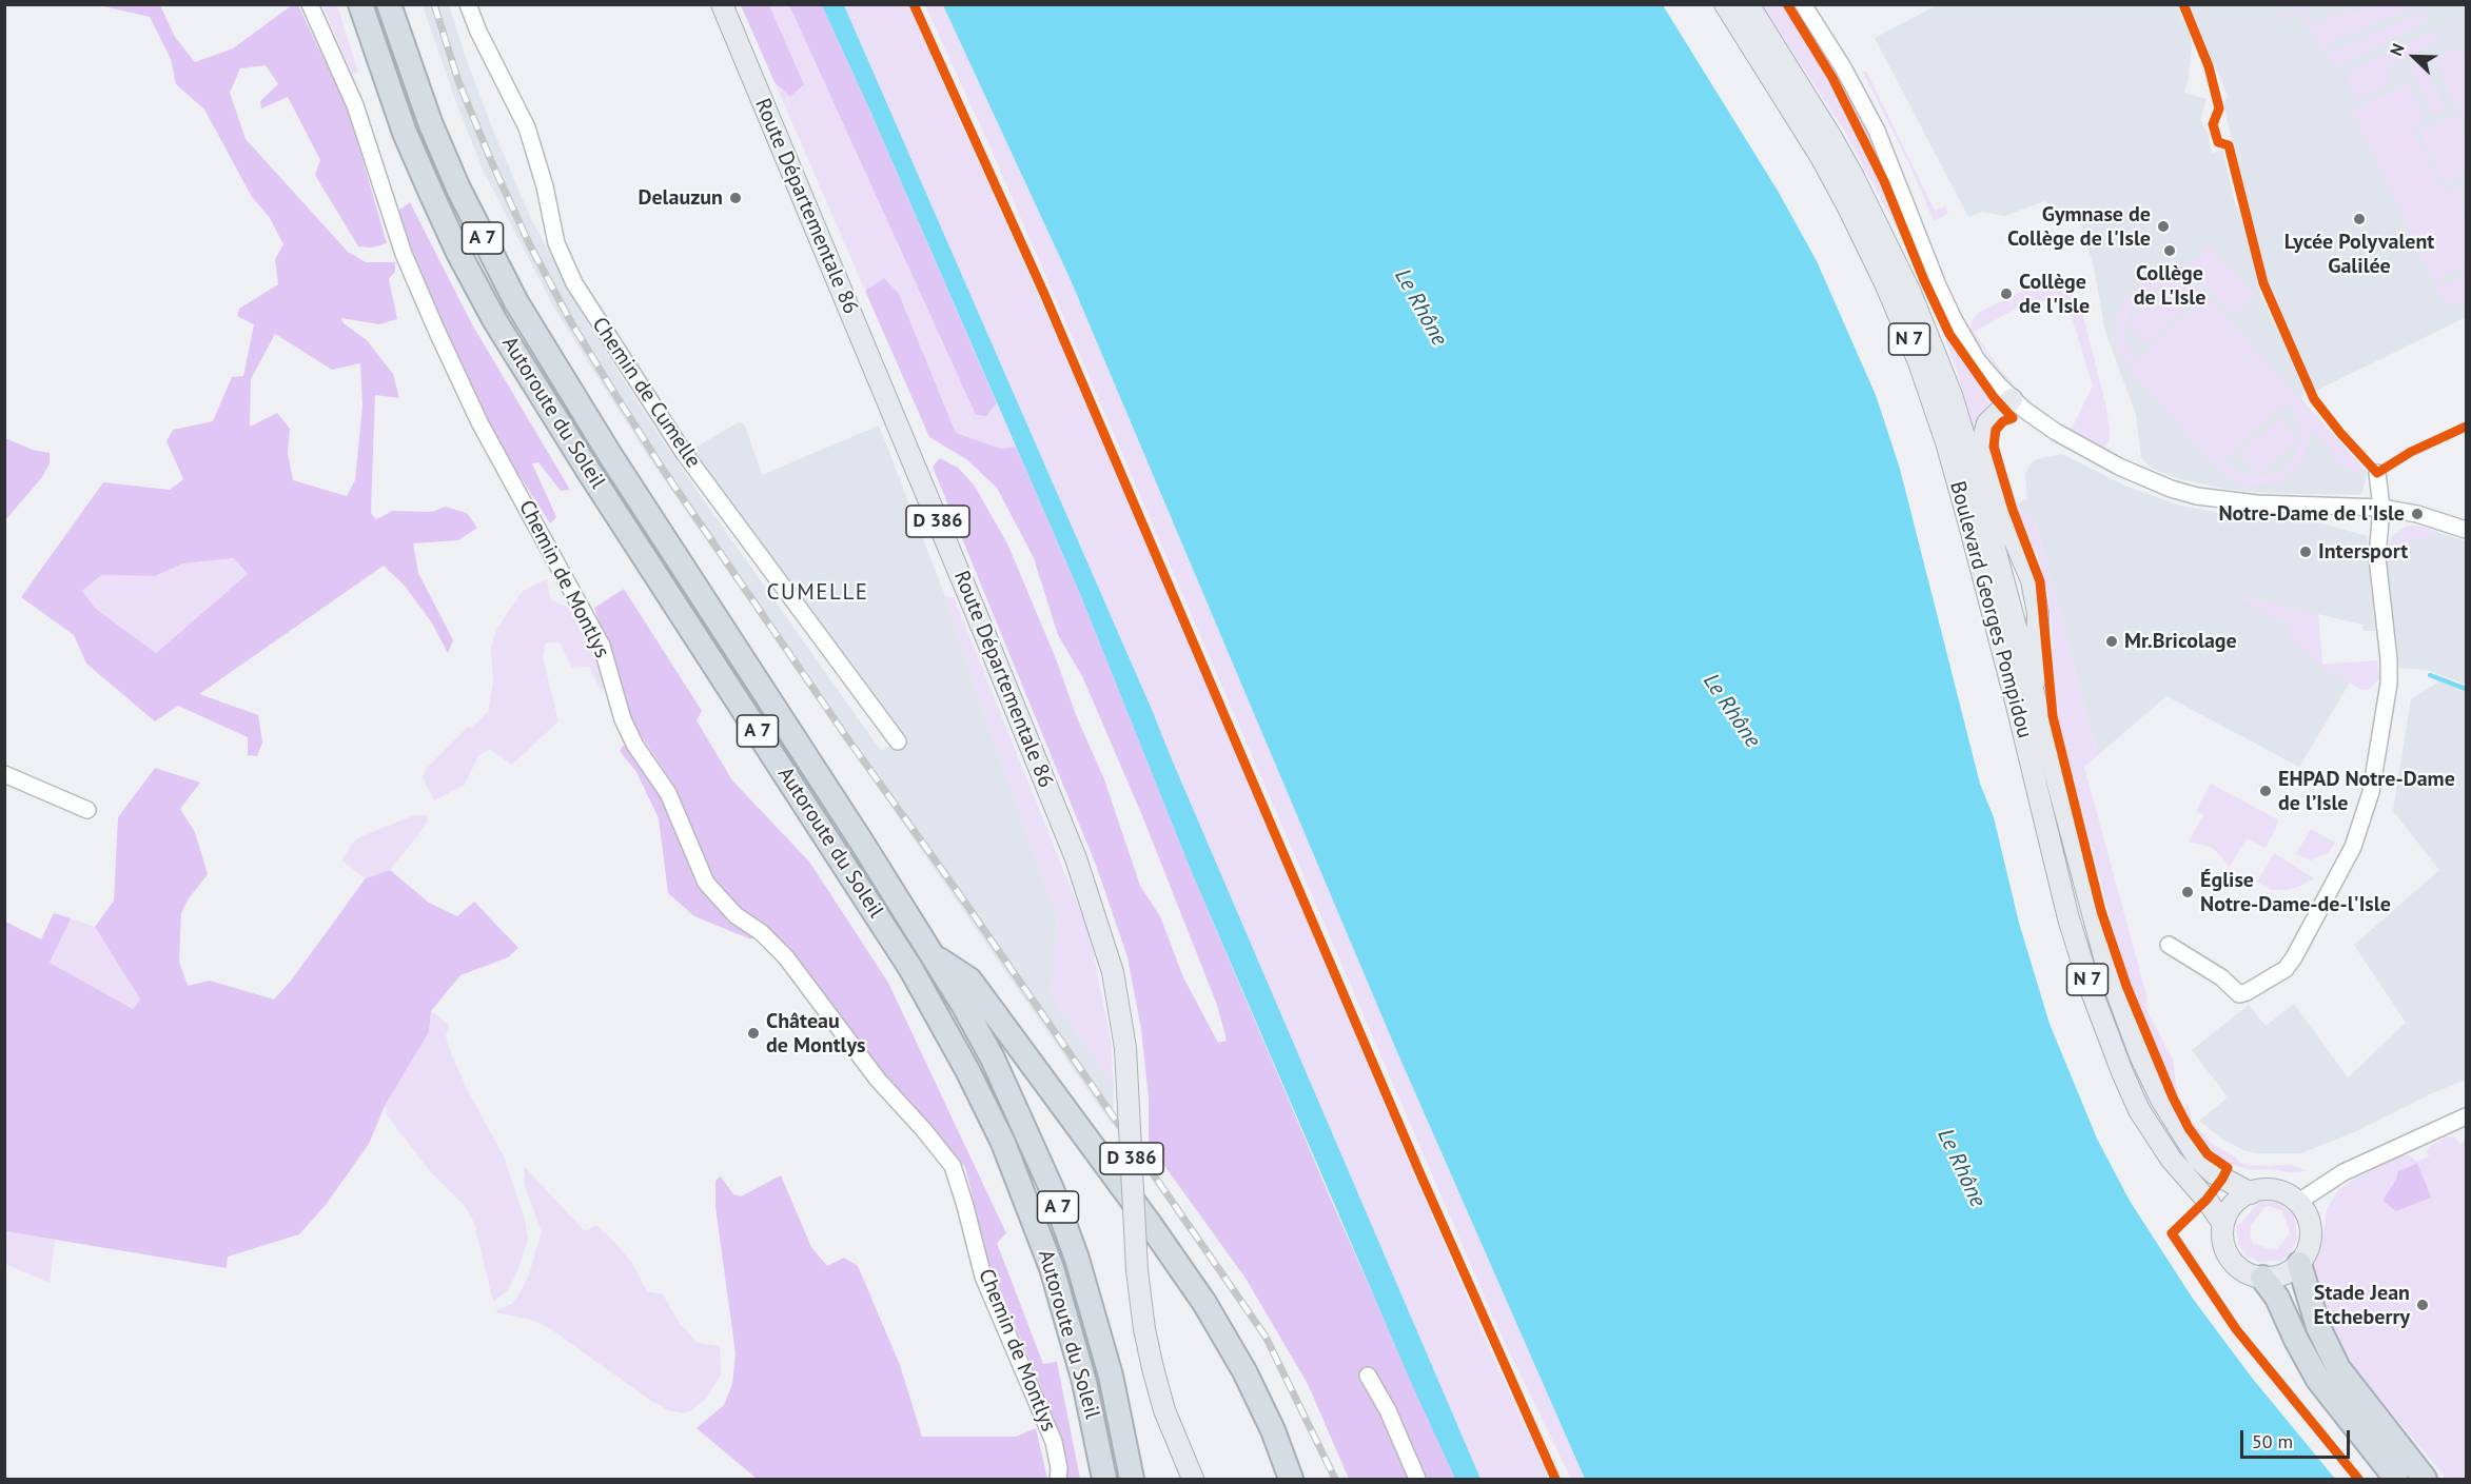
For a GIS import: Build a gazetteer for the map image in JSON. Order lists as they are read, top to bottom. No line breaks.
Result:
{"streets":{"highway":["A 7","Autoroute du Soleil"],"main road":["Route Départementale 86","N 7","D 386","Boulevard Georges Pompidou"],"street":["Chemin de Cumelle","Chemin de Montlys"]},"districts":["CUMELLE"],"water":["Le Rhône"],"places":["Delauzun","Lycée Polyvalent Galilée","Gymnase de Collège de l'Isle","Collège de L'Isle","Collège de l'Isle","Notre-Dame de l'Isle","Intersport","Mr.Bricolage","EHPAD Notre-Dame de l’Isle","Église Notre-Dame-de-l'Isle","Château de Montlys","Stade Jean Etcheberry"],"scale_bar":"50 m","north":"top left"}
